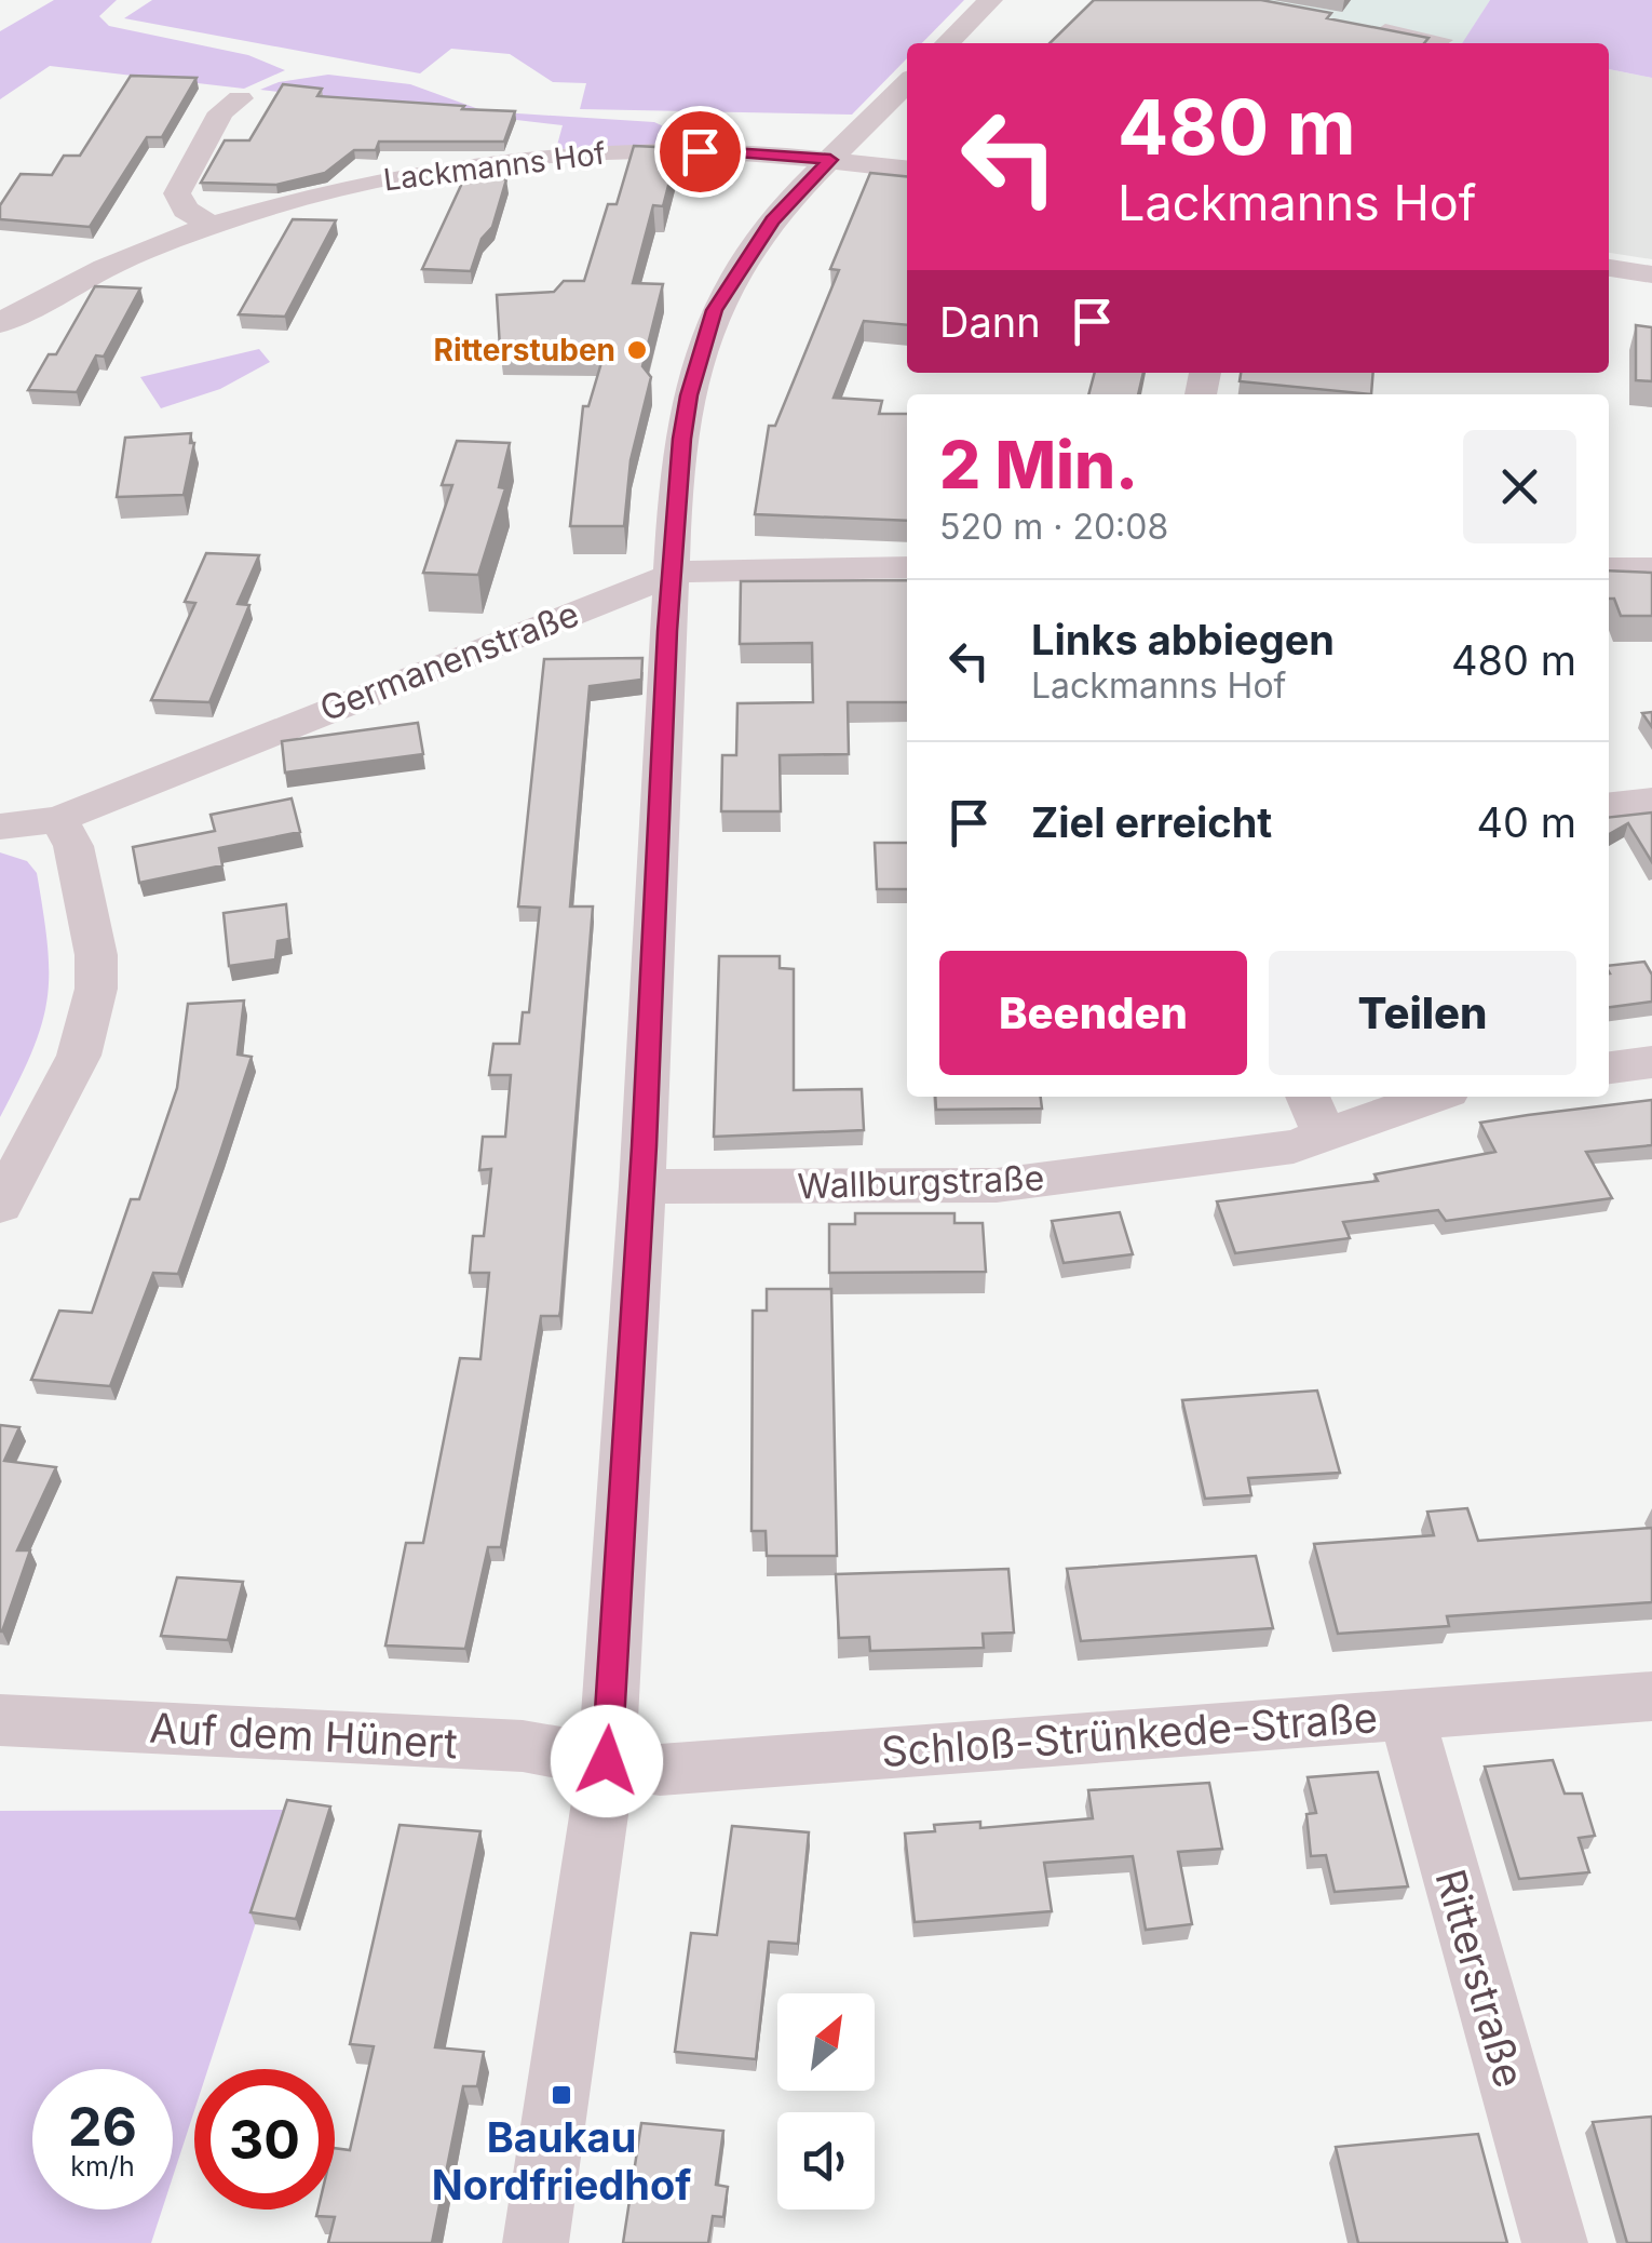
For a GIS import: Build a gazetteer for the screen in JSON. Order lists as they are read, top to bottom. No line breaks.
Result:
{"streets":{"street":["Lackmanns Hof","Germanenstraße","Wallburgstraße","Schloß-Strünkede-Straße","Auf dem Hünert","Ritterstraße"]},"crossings":[["Schloß-Strünkede-Straße","Auf dem Hünert"],["Schloß-Strünkede-Straße","Ritterstraße"]],"places":{"other":["Ritterstuben"],"transit":["Baukau Nordfriedhof"]},"north":"top right","page":{"turn":["480 m","Lackmanns Hof"],"then":"Dann","heading":["2 Min.","520 m · 20:08"],"list":[{"name":"Links abbiegen","note":"Lackmanns Hof","value":"480 m"},{"name":"Ziel erreicht","value":"40 m"}],"buttons":["Beenden","Teilen"],"speed":"26 km/h","limit":"30"}}
